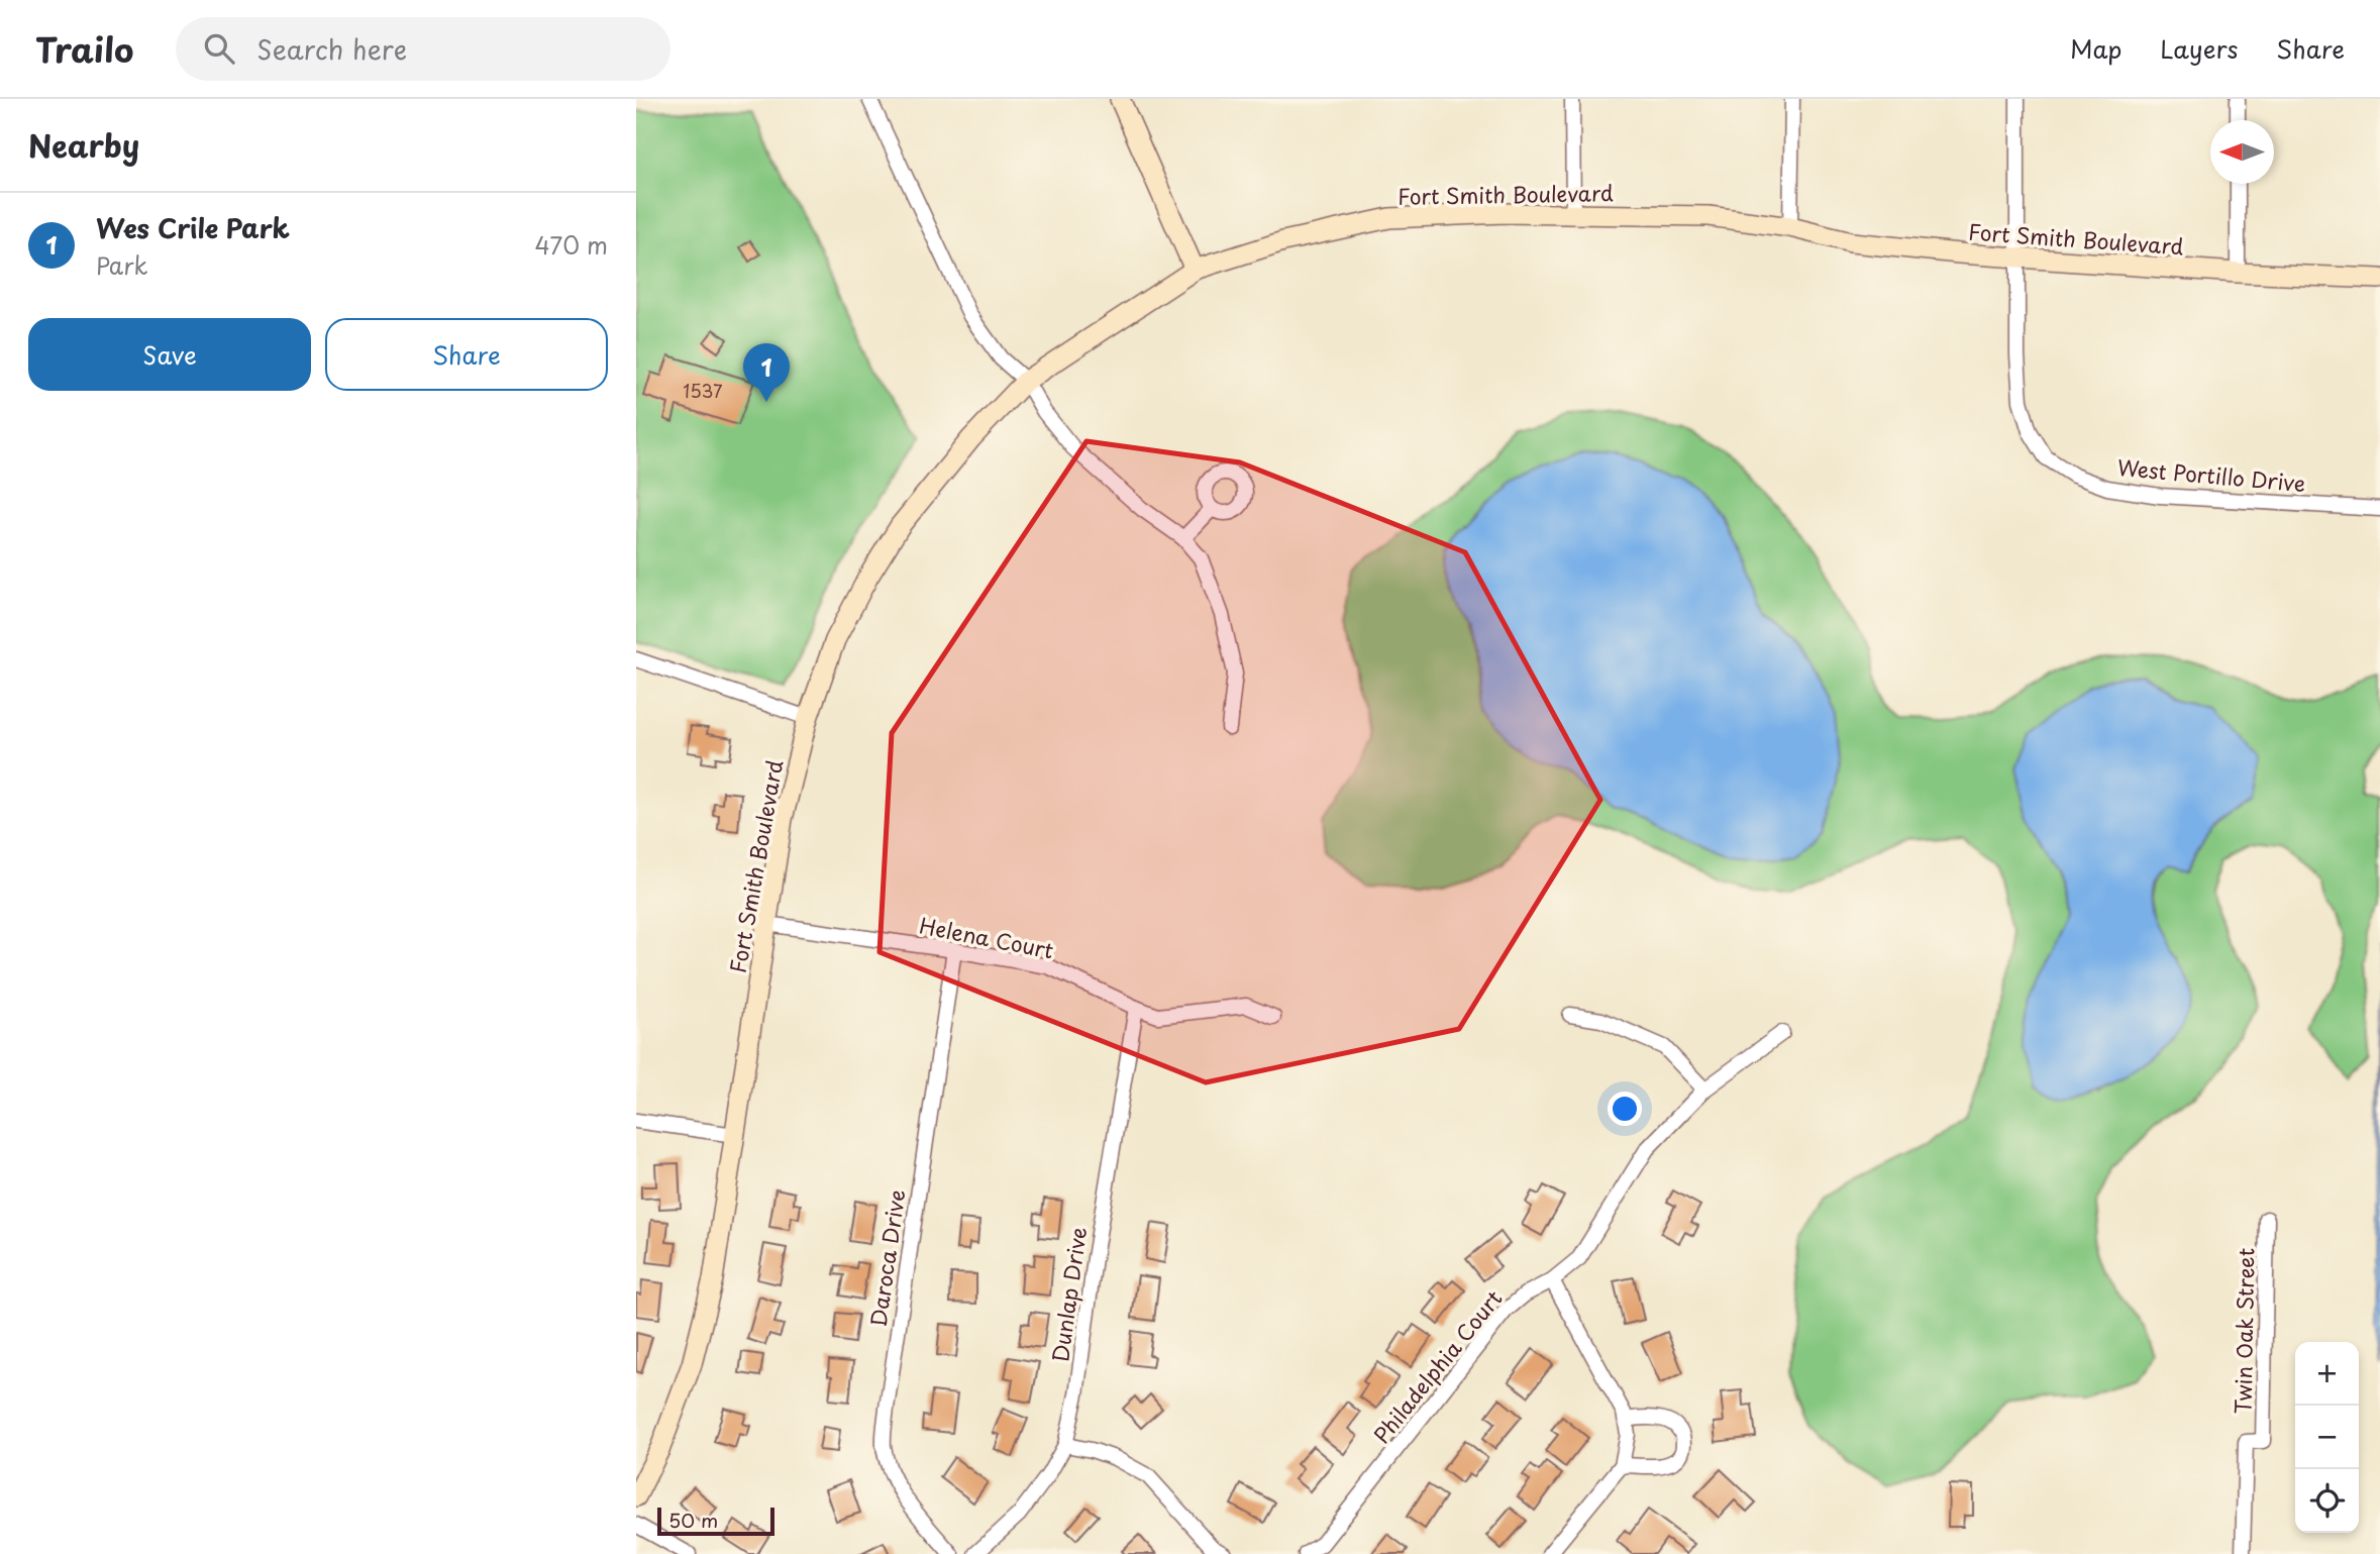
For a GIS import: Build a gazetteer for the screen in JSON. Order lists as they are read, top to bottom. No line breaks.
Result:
{"streets":{"street":["Fort Smith Boulevard","West Portillo Drive","Helena Court","Daroca Drive","Dunlap Drive","Twin Oak Street","Philadelphia Court"]},"crossings":[["Fort Smith Boulevard","West Portillo Drive"],["Fort Smith Boulevard","Helena Court"],["Helena Court","Daroca Drive"],["Helena Court","Dunlap Drive"]],"house_numbers":["1537"],"scale_bar":"50 m","north":"left","page":{"header":"Trailo","search":"Search here","nav":["Map","Layers","Share"],"heading":"Nearby","list":[{"mark":"1","name":"Wes Crile Park","note":"Park","value":"470 m"}],"buttons":["Save","Share"],"pins":"1","map_buttons":["+","−"],"scale":"50 m"}}
